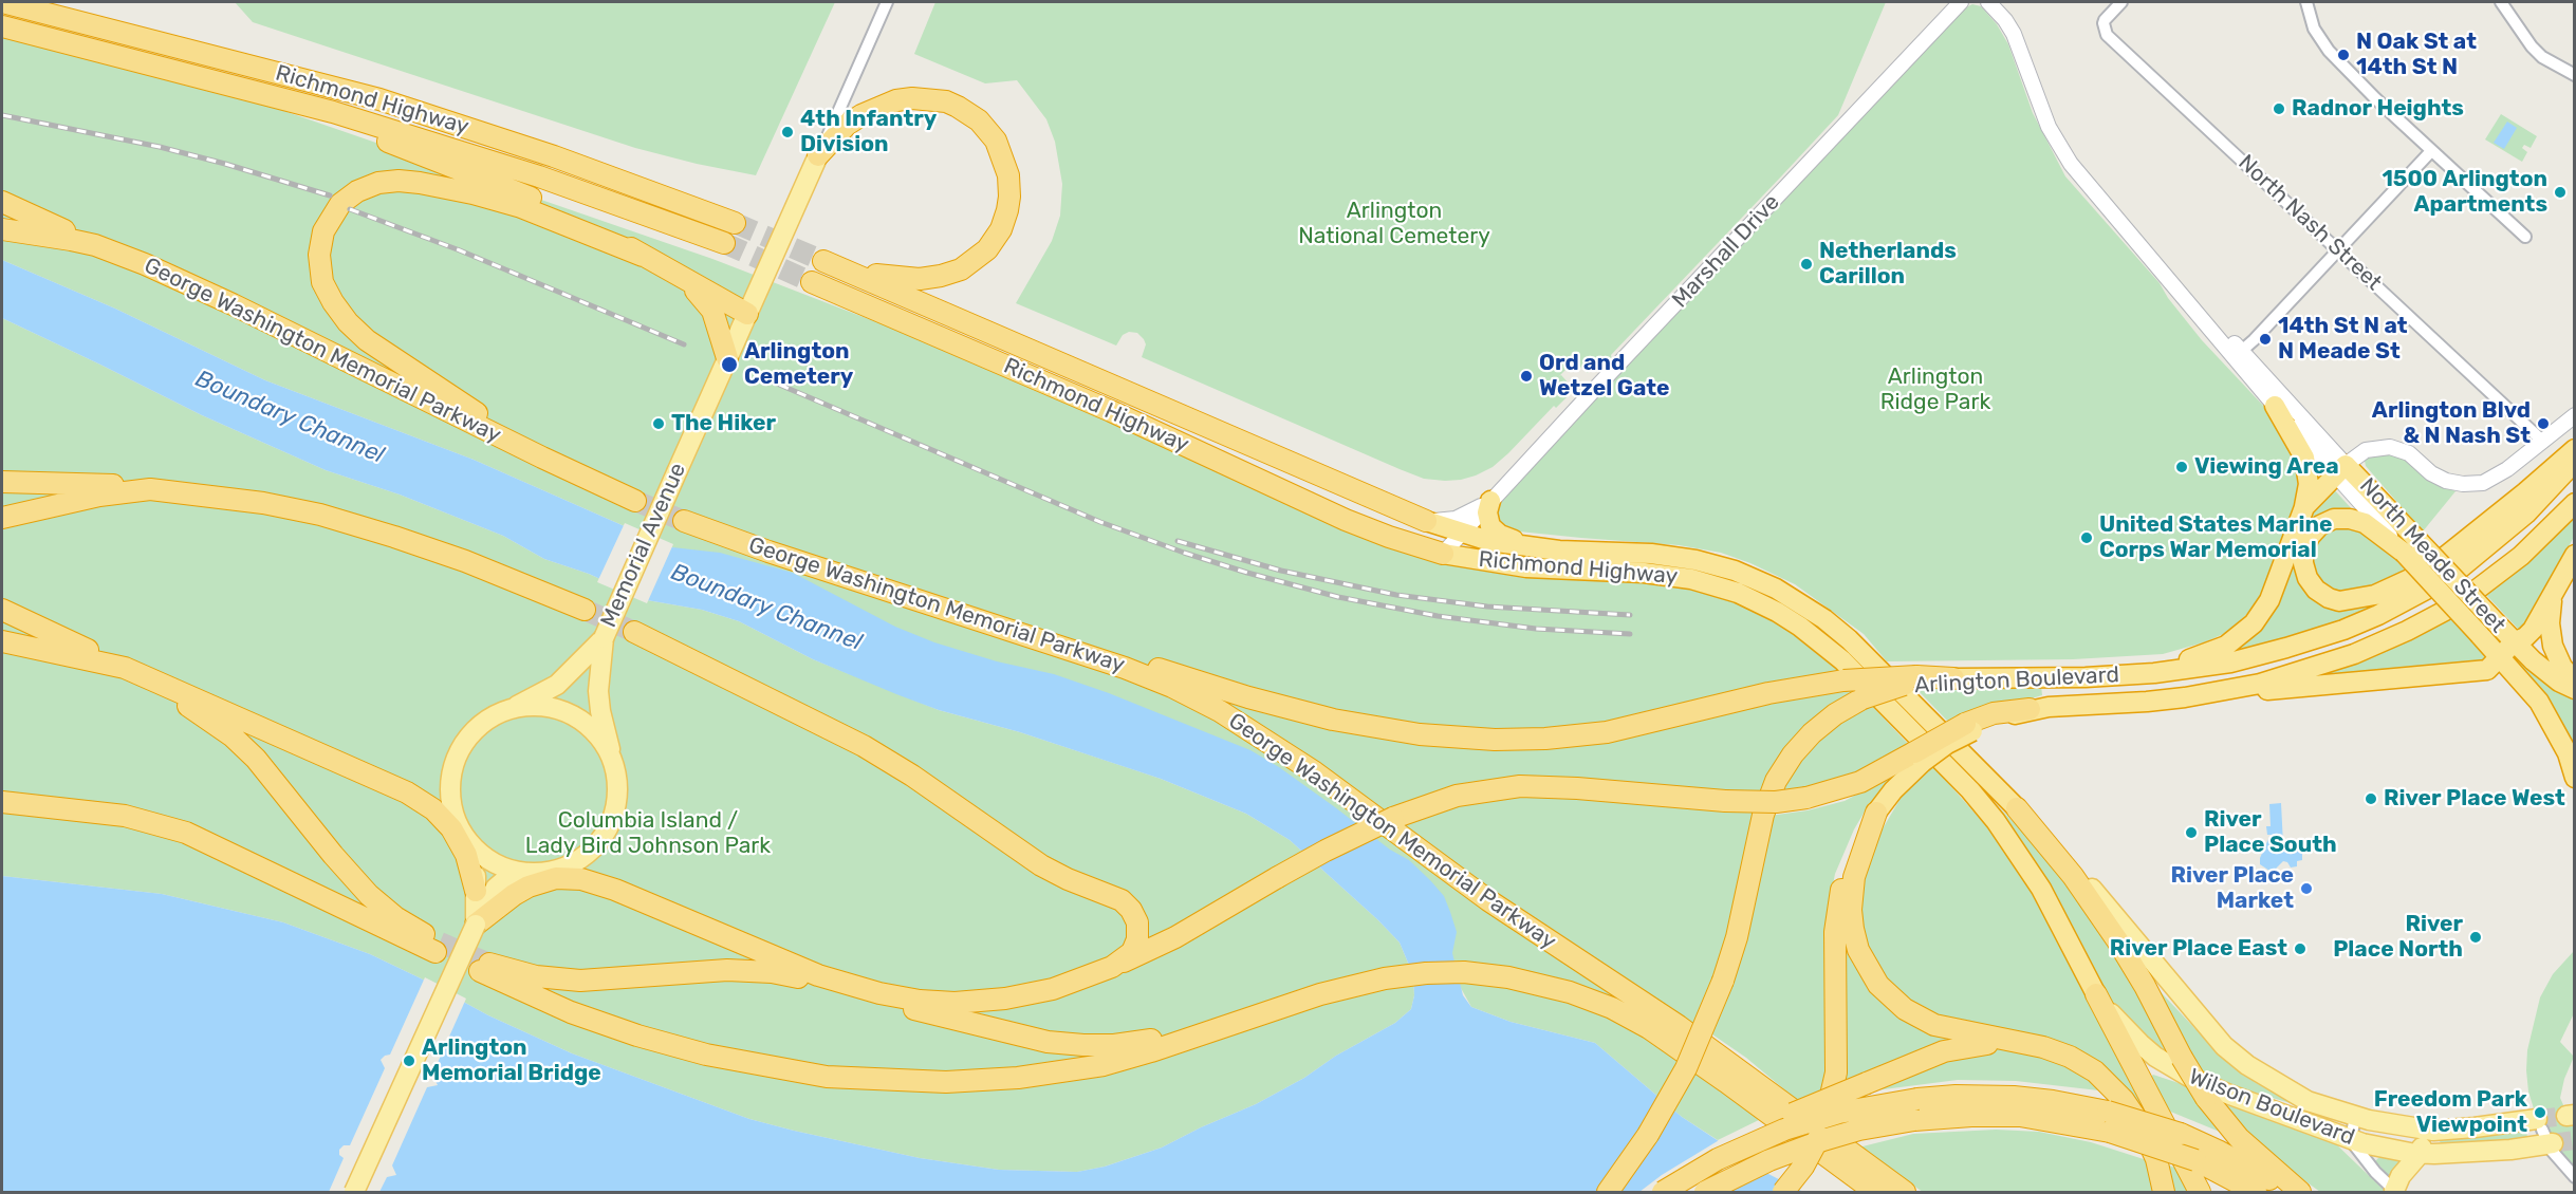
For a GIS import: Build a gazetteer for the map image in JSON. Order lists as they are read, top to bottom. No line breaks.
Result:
{"streets":{"highway":["Richmond Highway","George Washington Memorial Parkway","North Meade Street","Arlington Boulevard"],"main road":["Memorial Avenue","Wilson Boulevard"],"street":["North Nash Street","Marshall Drive"]},"crossings":[["Richmond Highway","Marshall Drive"],["Richmond Highway","Memorial Avenue"],["Richmond Highway","Wilson Boulevard"],["North Meade Street","Arlington Boulevard"]],"water":["Boundary Channel"],"parks":["Arlington National Cemetery","Arlington Ridge Park","Columbia Island / Lady Bird Johnson Park"],"places":["N Oak St at 14th St N","Radnor Heights","4th Infantry Division","1500 Arlington Apartments","Netherlands Carillon","14th St N at N Meade St","Arlington Cemetery","Ord and Wetzel Gate","The Hiker","Arlington Blvd & N Nash St","Viewing Area","United States Marine Corps War Memorial","River Place West","River Place South","River Place Market","River Place North","River Place East","Arlington Memorial Bridge","Freedom Park Viewpoint"]}
